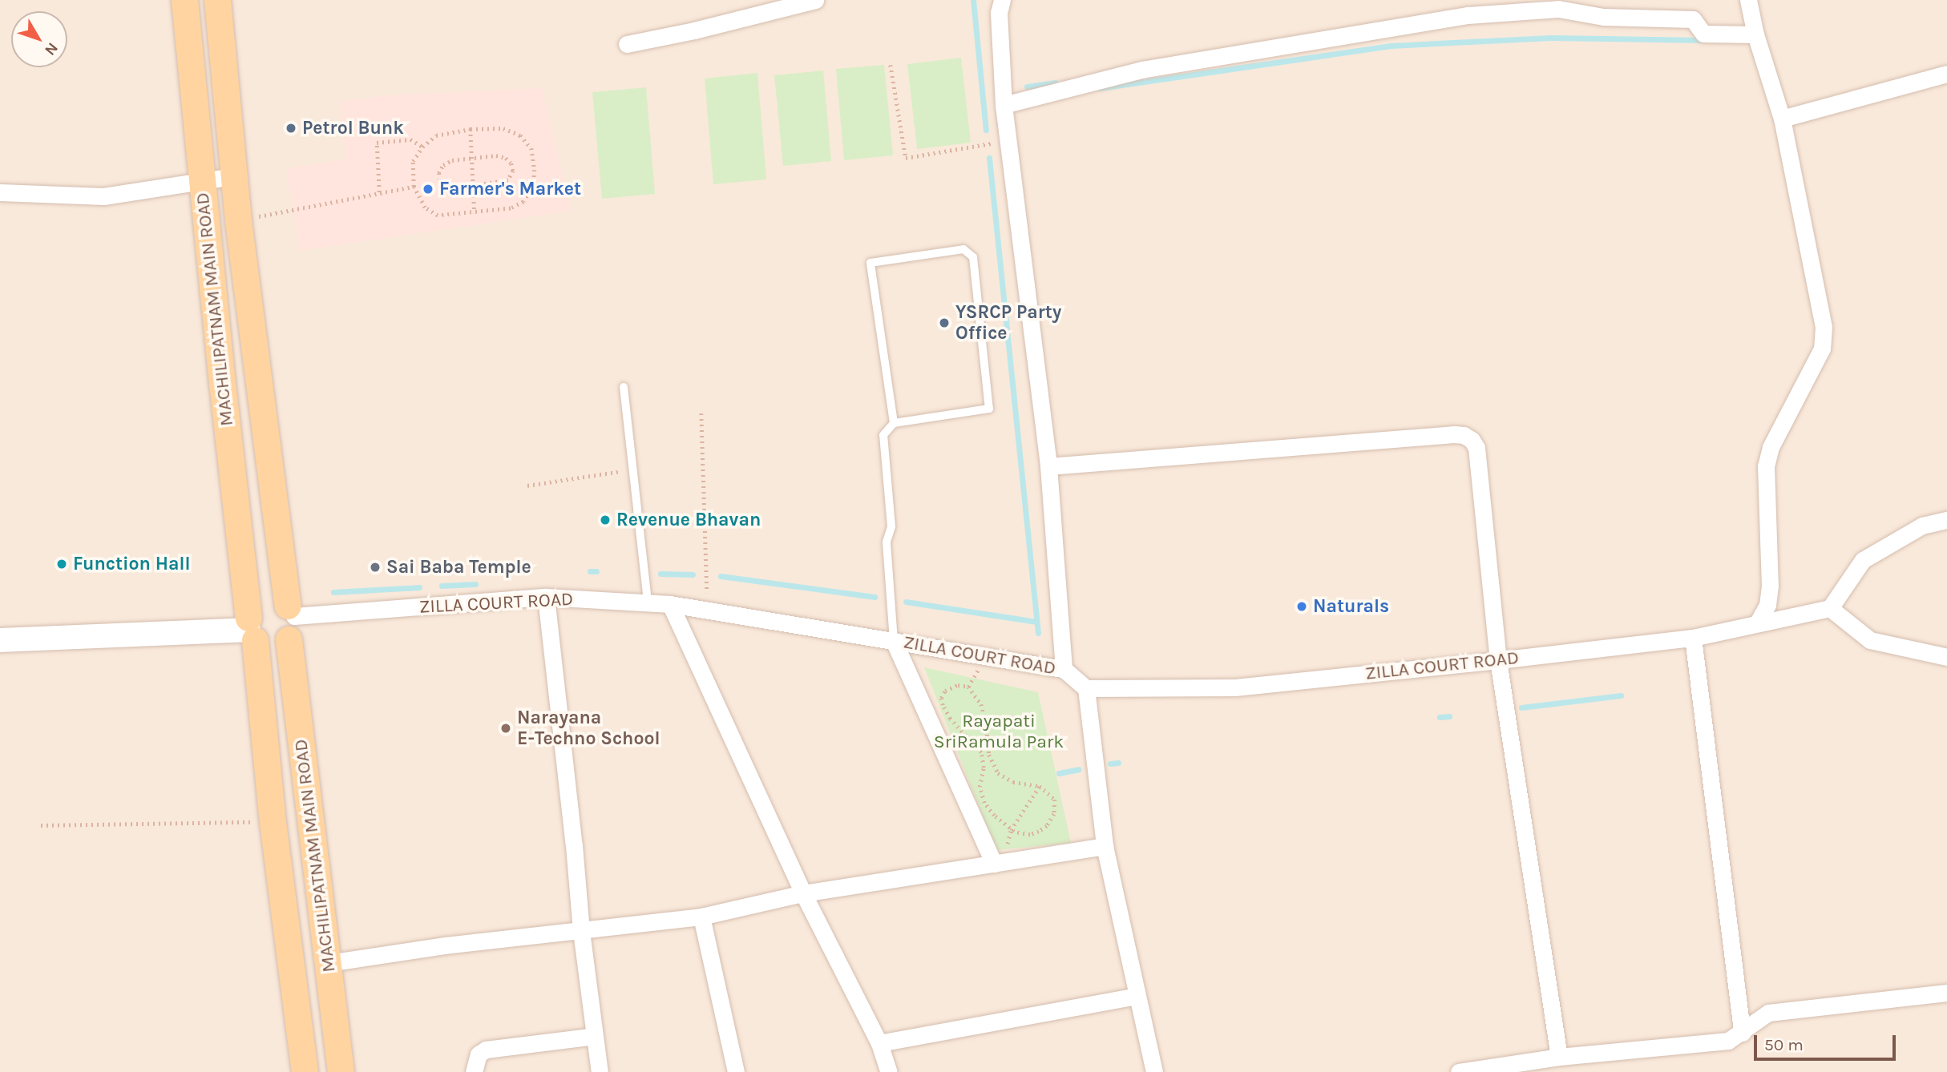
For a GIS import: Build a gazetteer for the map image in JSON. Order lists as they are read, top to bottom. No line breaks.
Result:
{"streets":{"main road":["MACHILIPATNAM MAIN ROAD"],"street":["ZILLA COURT ROAD"]},"crossings":[["MACHILIPATNAM MAIN ROAD","ZILLA COURT ROAD"]],"parks":["Rayapati SriRamula Park"],"places":["Petrol Bunk","Farmer's Market","YSRCP Party Office","Revenue Bhavan","Function Hall","Sai Baba Temple","Naturals","Narayana E-Techno School"],"scale_bar":"50 m","north":"bottom right"}
